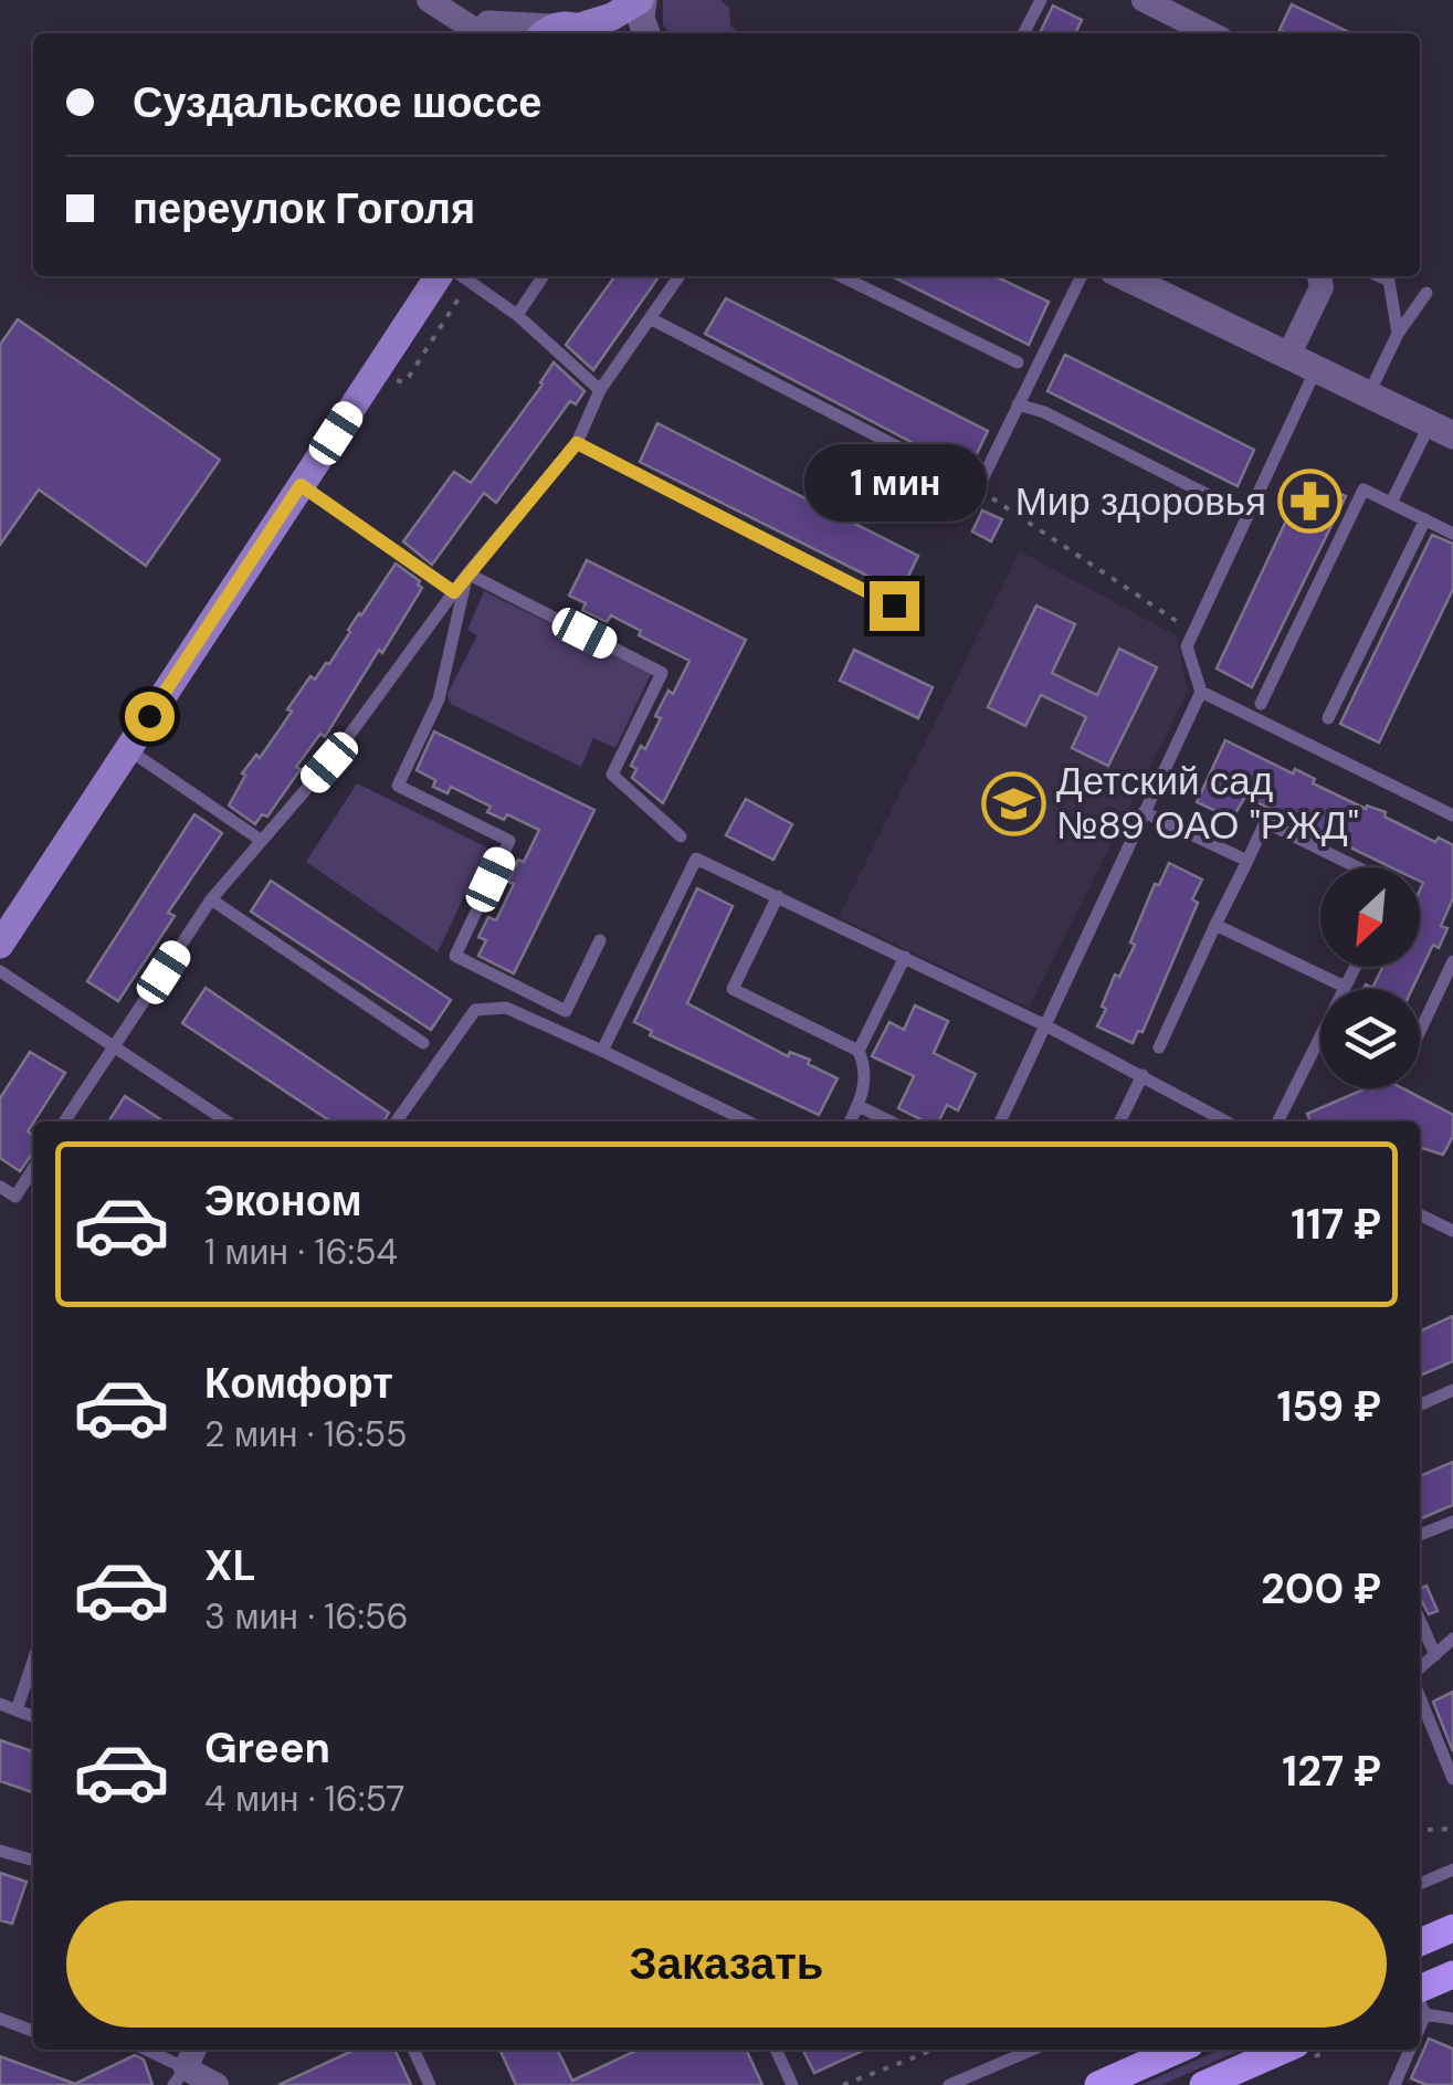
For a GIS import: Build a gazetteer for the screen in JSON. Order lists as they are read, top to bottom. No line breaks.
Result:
{"places":{"pharmacy":["Мир здоровья"],"school or university":["Детский сад №89 ОАО \"РЖД\""]},"north":"bottom left","page":{"banner":["Суздальское шоссе","переулок Гоголя"],"bubble":"1 мин","list":[{"name":"Эконом","note":"1 мин · 16:54","value":"117 ₽"},{"name":"Комфорт","note":"2 мин · 16:55","value":"159 ₽"},{"name":"XL","note":"3 мин · 16:56","value":"200 ₽"},{"name":"Green","note":"4 мин · 16:57","value":"127 ₽"}],"buttons":"Заказать"}}
